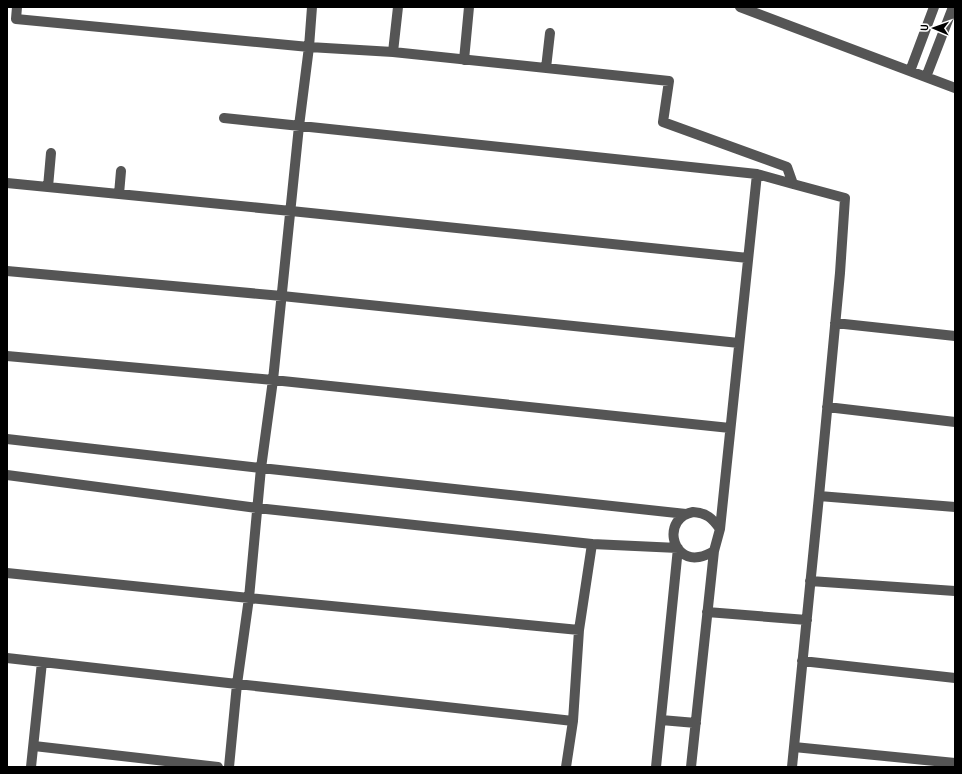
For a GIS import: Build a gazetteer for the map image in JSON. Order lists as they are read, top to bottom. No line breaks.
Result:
{"north":"left"}
